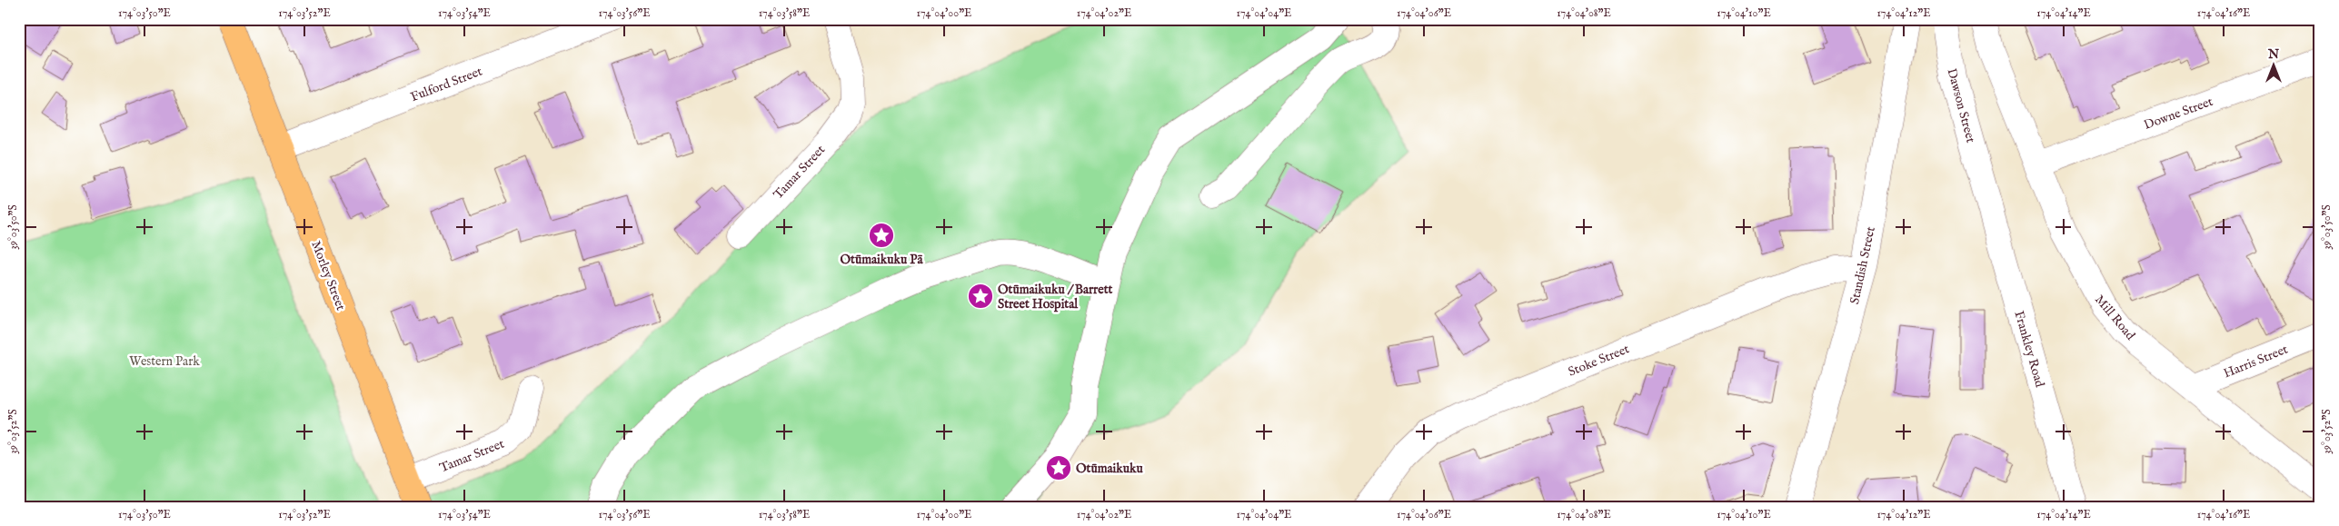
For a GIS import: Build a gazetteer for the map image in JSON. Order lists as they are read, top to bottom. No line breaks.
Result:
{"streets":{"main road":["Morley Street"],"street":["Fulford Street","Dawson Street","Downe Street","Tamar Street","Standish Street","Mill Road","Frankley Road","Stoke Street","Harris Street"]},"crossings":[["Fulford Street","Morley Street"],["Dawson Street","Frankley Road"],["Downe Street","Mill Road"],["Tamar Street","Morley Street"],["Standish Street","Stoke Street"],["Mill Road","Harris Street"]],"parks":["Western Park"],"places":{"place":["Otūmaikuku Pā","Otūmaikuku / Barrett Street Hospital","Otūmaikuku"]},"north":"top","coordinates":["174°03'50\"E","174°03'52\"E","174°03'54\"E","174°03'56\"E","174°03'58\"E","174°04'00\"E","174°04'02\"E","174°04'04\"E","174°04'06\"E","174°04'08\"E","174°04'10\"E","174°04'12\"E","174°04'14\"E","174°04'16\"E","39°03'50\"S","39°03'52\"S"]}
